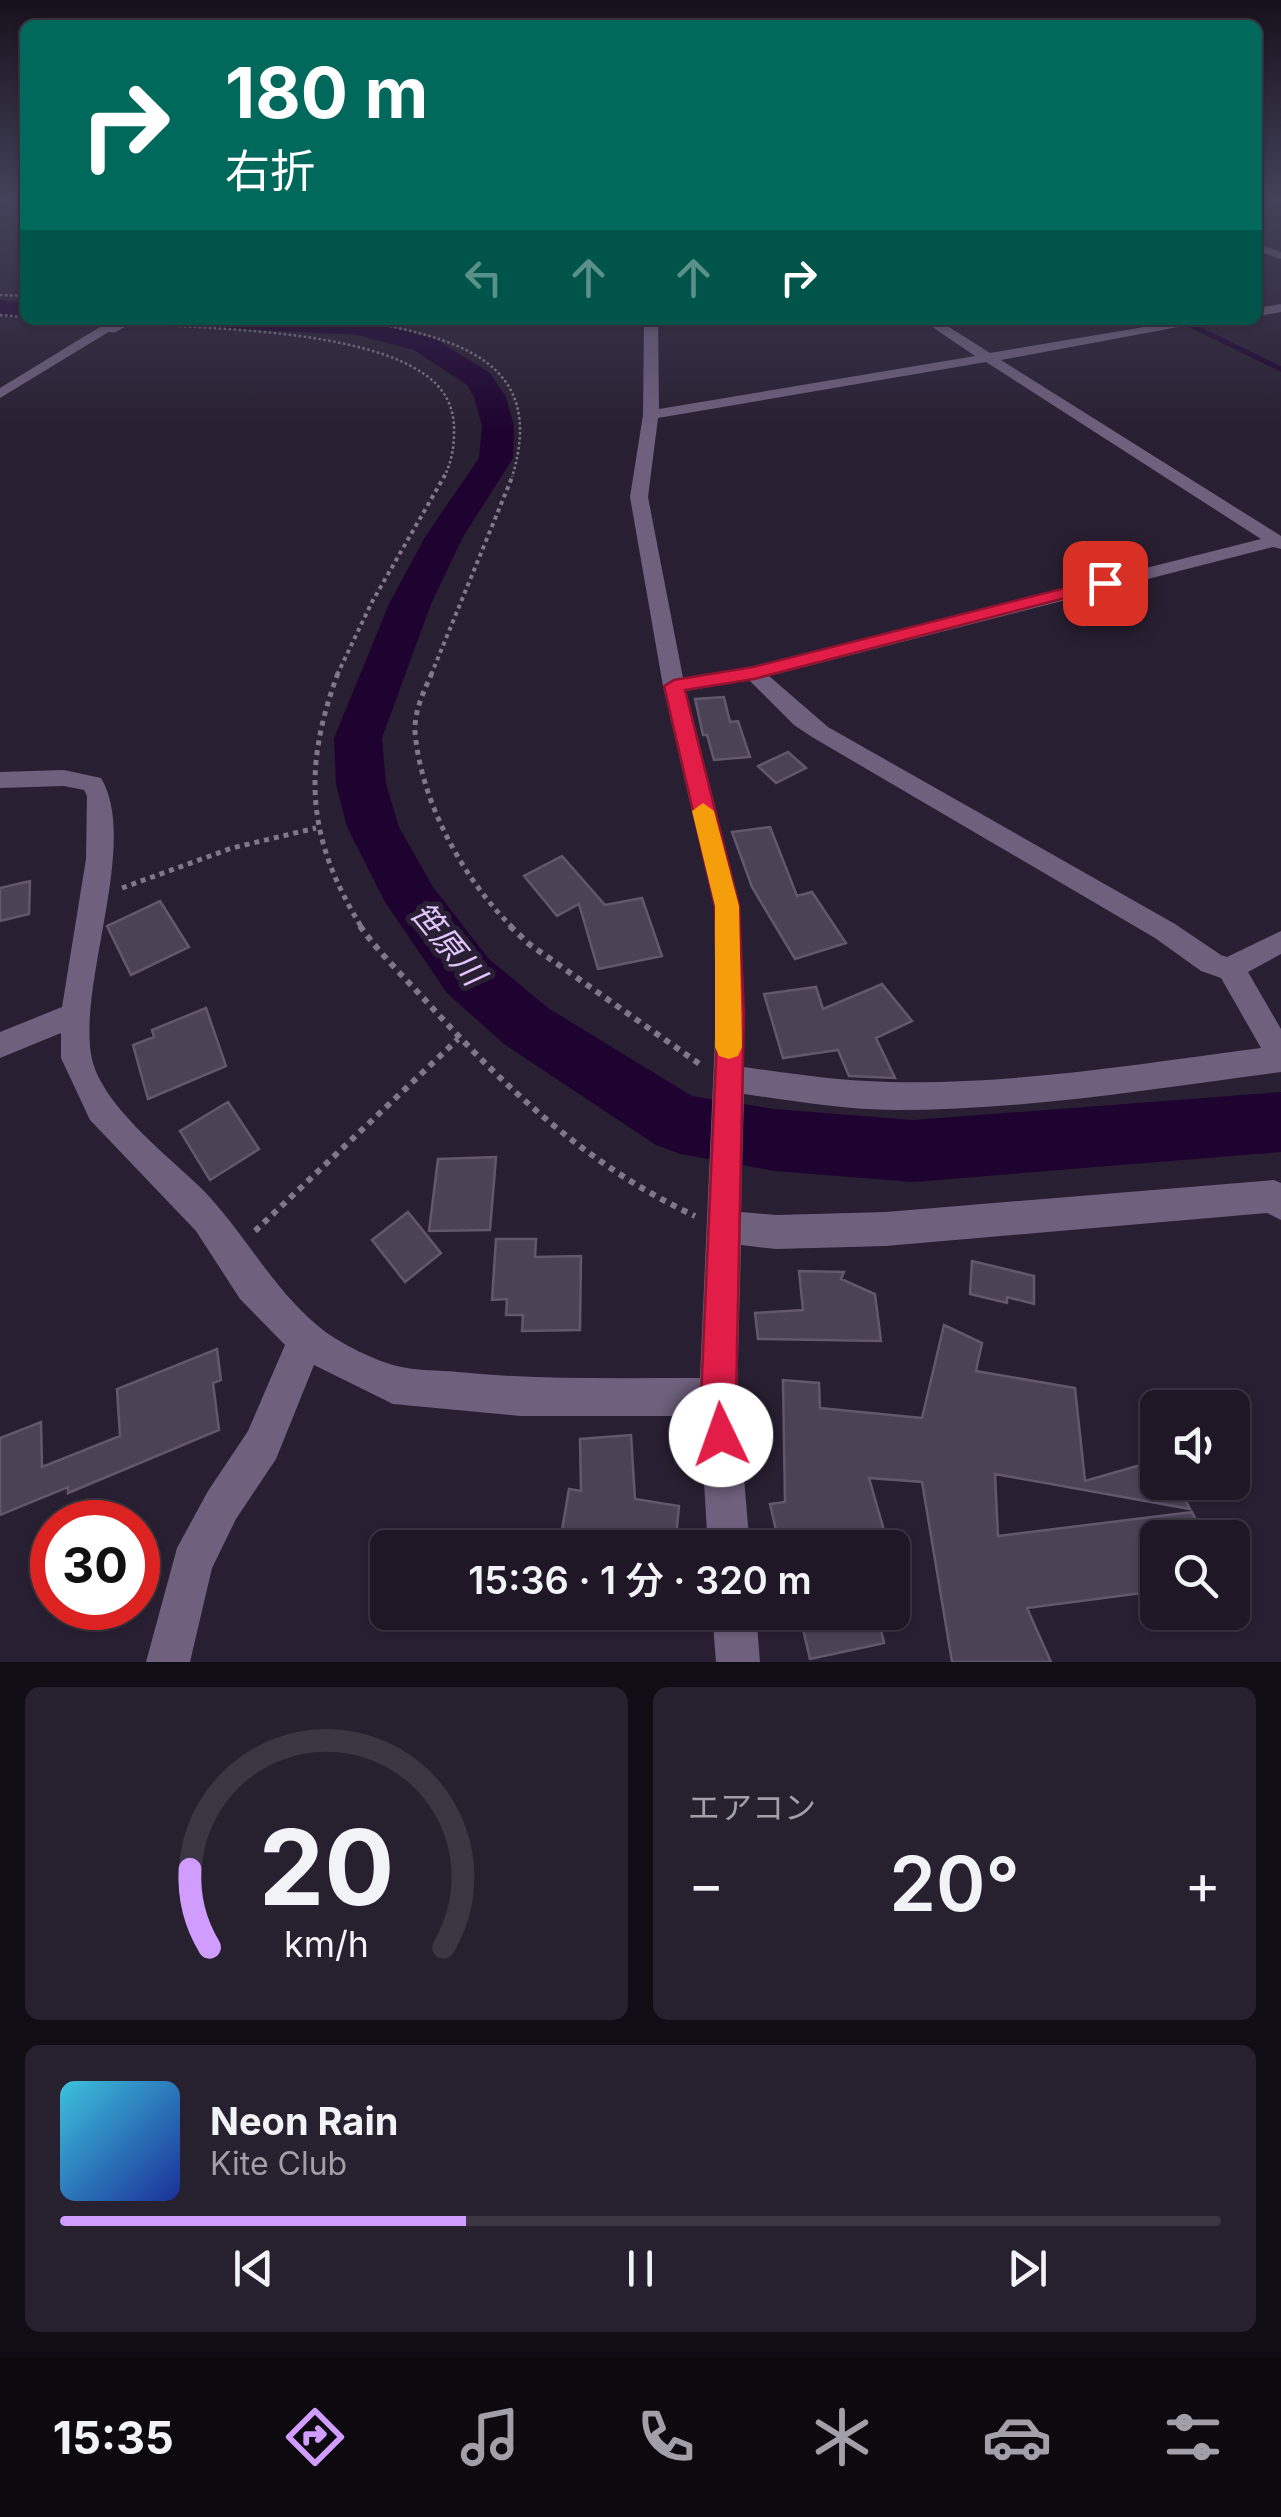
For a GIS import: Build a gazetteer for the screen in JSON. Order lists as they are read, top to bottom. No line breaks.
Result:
{"water":["笹原川"],"page":{"turn":["180 m","右折"],"limit":"30","trip":"15:36 · 1 分 · 320 m","tile":"エアコン","heat":["−","20°","+"],"song":["Neon Rain","Kite Club"],"tabs":"15:35","gauge":["20","km/h"]}}
